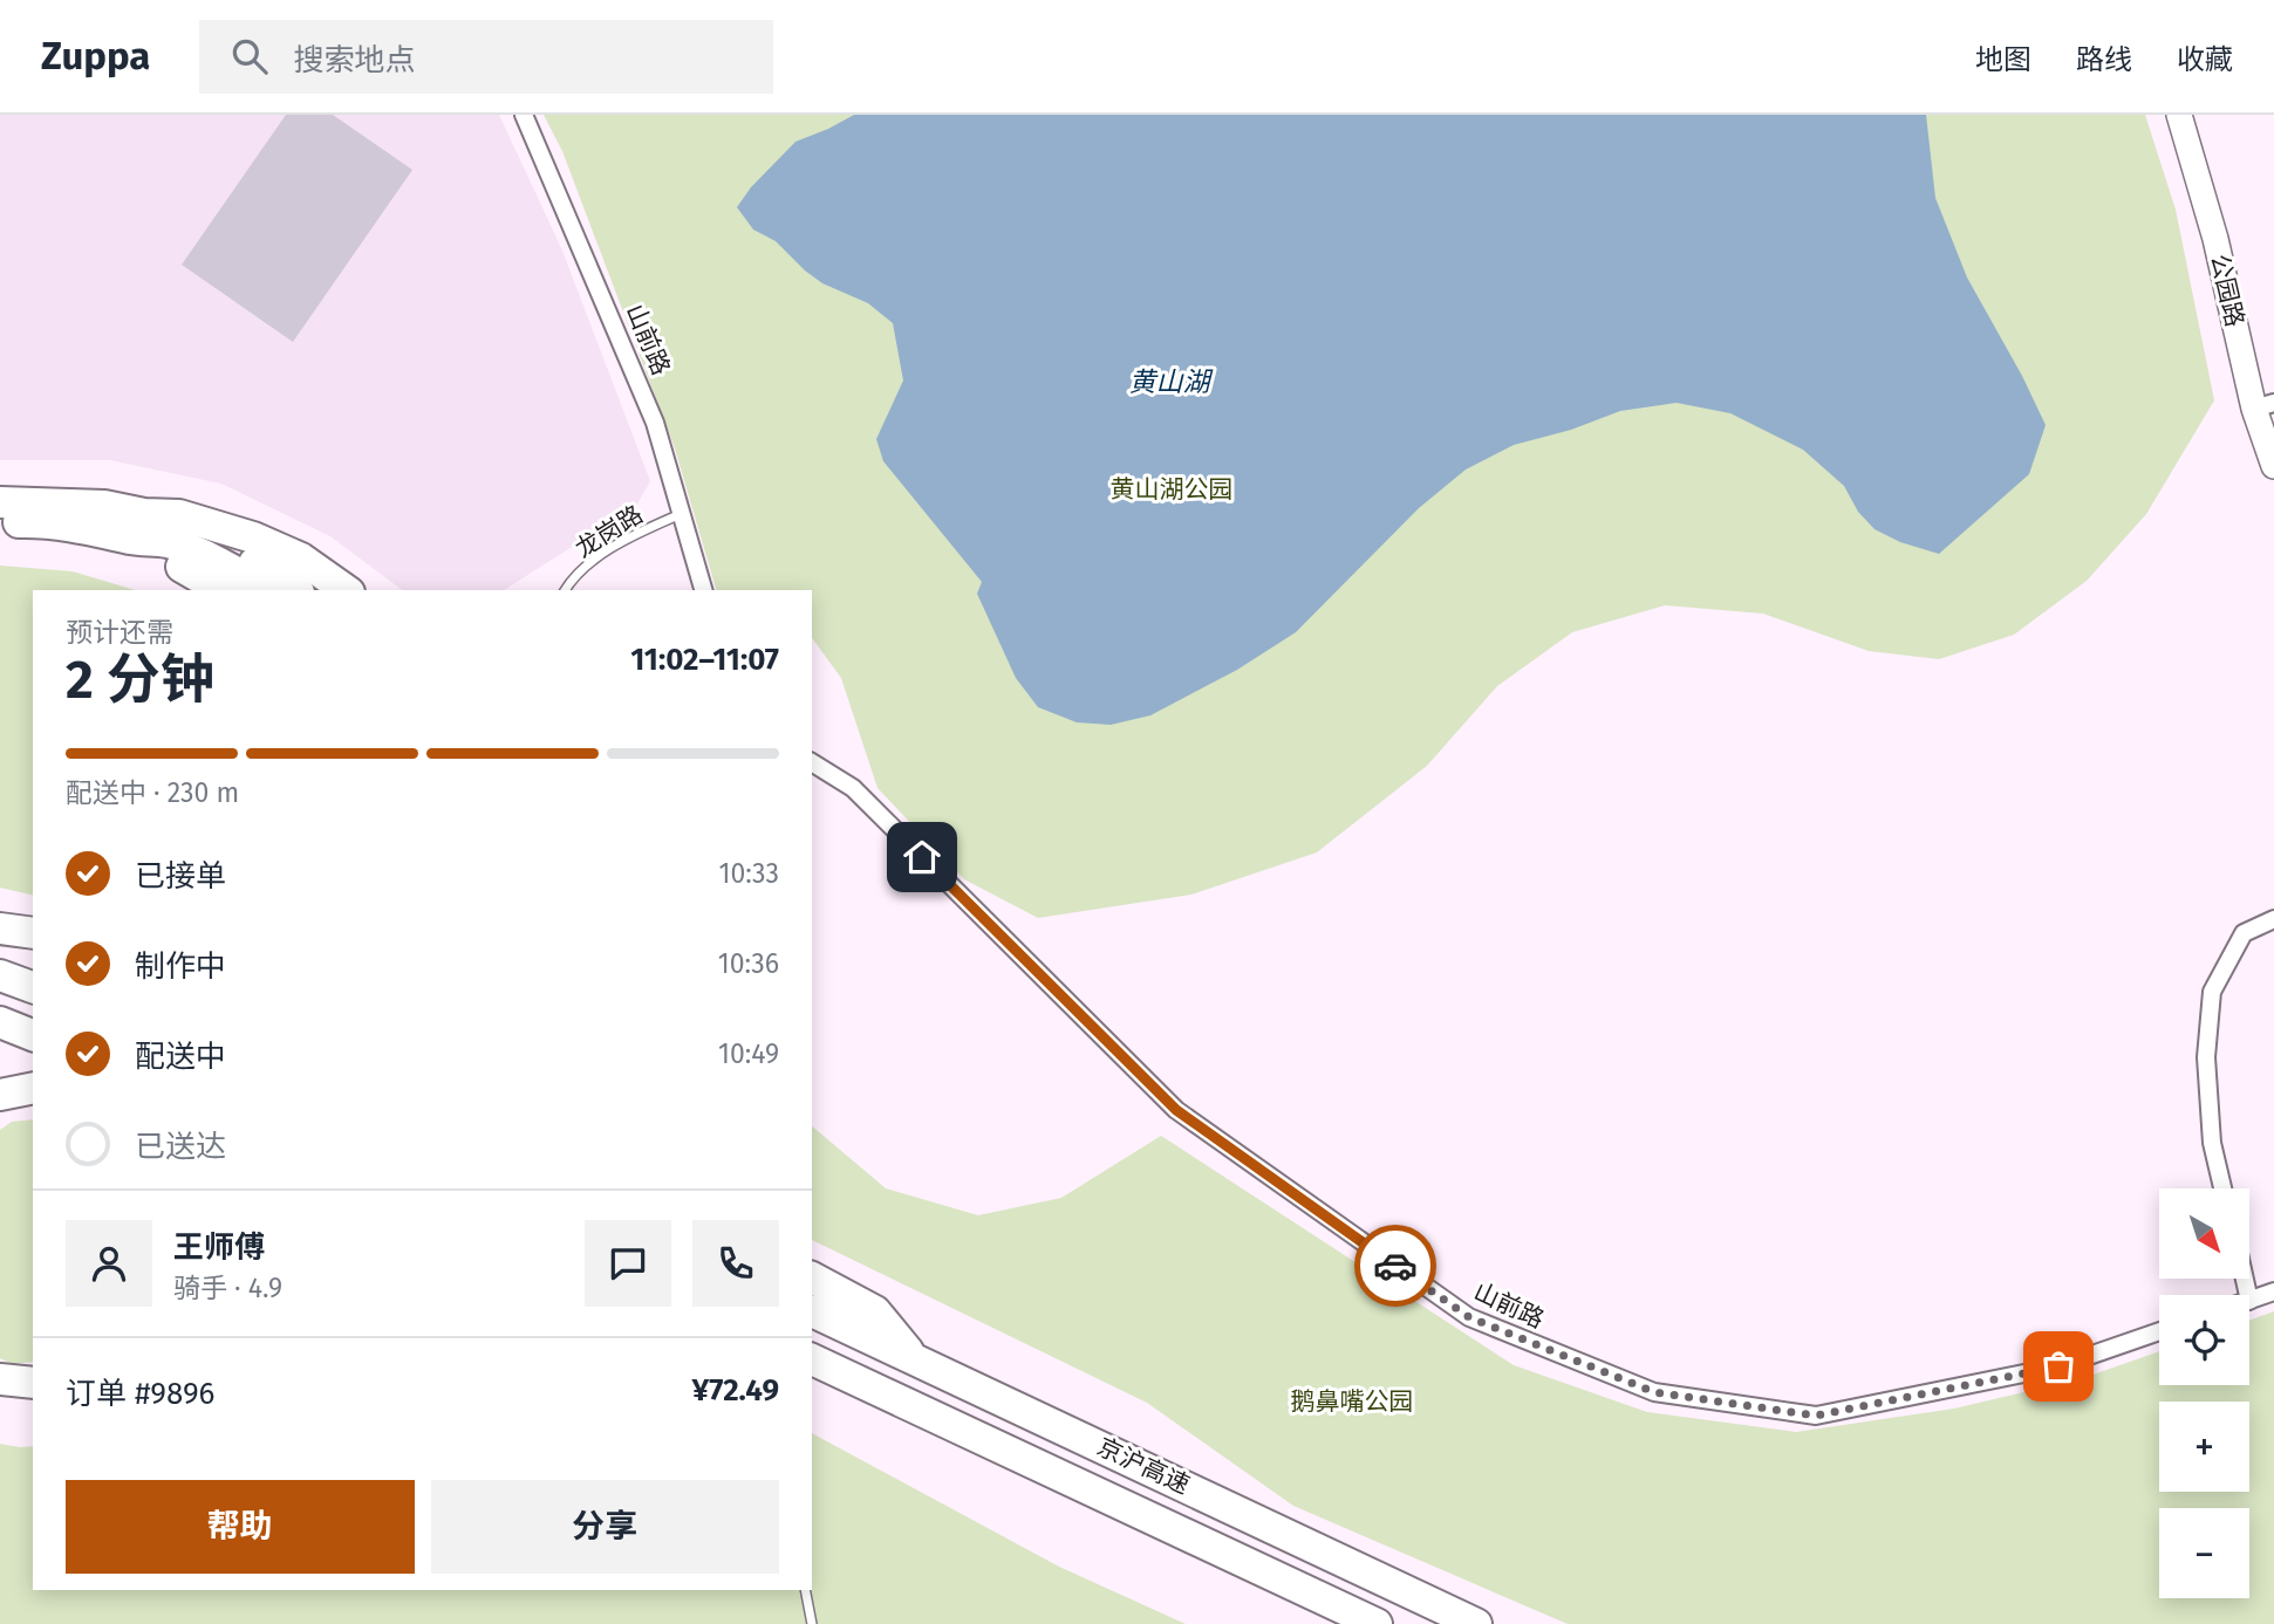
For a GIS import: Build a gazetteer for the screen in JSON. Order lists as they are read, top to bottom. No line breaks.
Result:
{"streets":{"highway":["京沪高速"],"street":["公园路","山前路"],"lane":["龙岗路"]},"crossings":[["山前路","龙岗路"]],"water":["黄山湖"],"parks":["黄山湖公园","鹅鼻嘴公园"],"north":"bottom right","page":{"header":"Zuppa","search":"搜索地点","nav":["地图","路线","收藏"],"heading":["2 分钟","预计还需","11:02–11:07"],"panel":["王师傅","骑手 · 4.9","订单 #9896","¥72.49"],"bar":"配送中 · 230 m","list":[["已接单","10:33"],["制作中","10:36"],["配送中","10:49"],"已送达"],"map_buttons":["+","−"],"buttons":["帮助","分享"]}}
